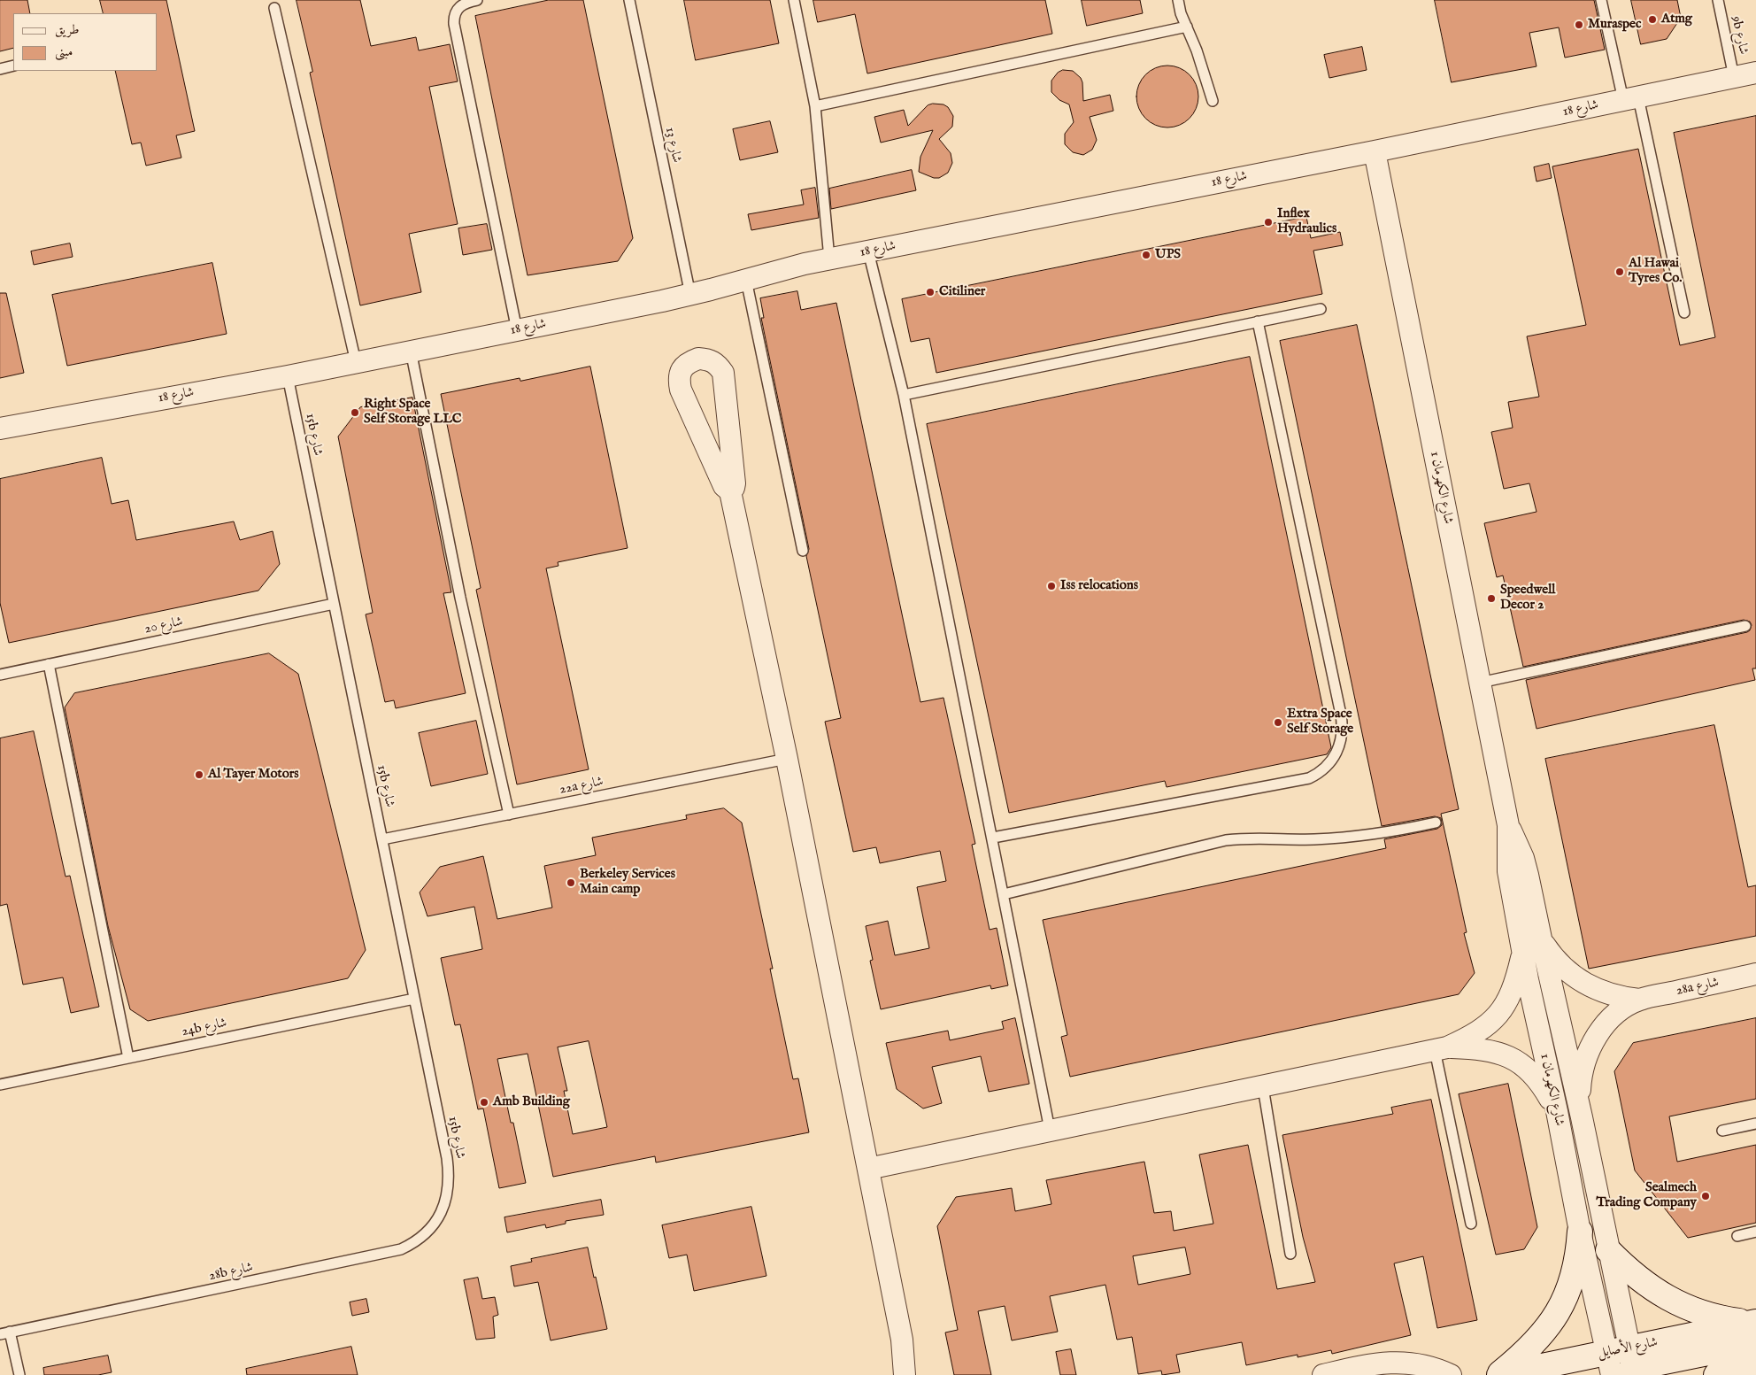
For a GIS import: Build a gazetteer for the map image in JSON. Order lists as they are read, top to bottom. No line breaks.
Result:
{"streets":{"main road":["شارع الأصايل"],"street":["شارع 18","شارع الكهرمان 1","28a شارع"],"lane":["9b شارع","شارع 13","15b شارع","شارع 20","22a شارع","24b شارع","28b شارع"]},"crossings":[["9b شارع","شارع 18"],["شارع 18","شارع 13"],["شارع 18","15b شارع"],["شارع 18","شارع الكهرمان 1"],["15b شارع","شارع 20"],["15b شارع","22a شارع"],["15b شارع","24b شارع"],["15b شارع","28b شارع"],["شارع الكهرمان 1","28a شارع"],["شارع الكهرمان 1","شارع الأصايل"]],"places":["Atmg","Muraspec","Inflex Hydraulics","UPS","Al Hawai Tyres Co.","Citiliner","Right Space Self Storage LLC","Iss relocations","Speedwell Decor 2","Extra Space Self Storage","Al Tayer Motors","Berkeley Services Main camp","Amb Building","Sealmech Trading Company"],"legend":["طريق","مبنى"]}
